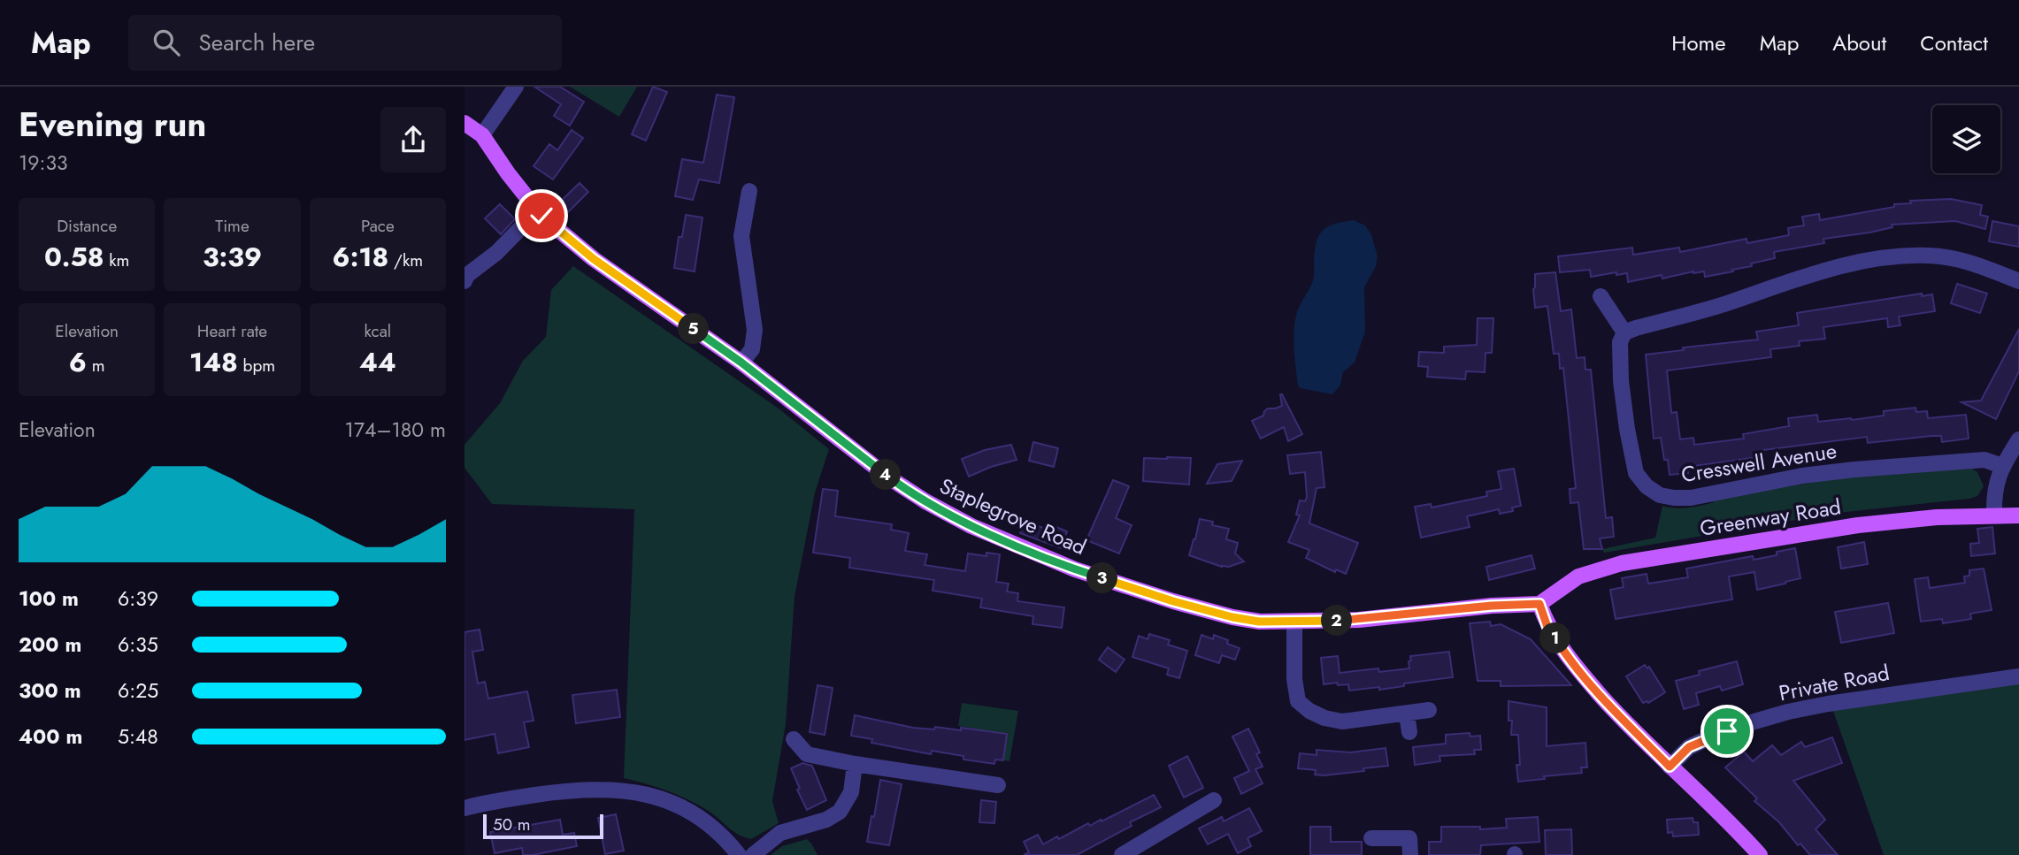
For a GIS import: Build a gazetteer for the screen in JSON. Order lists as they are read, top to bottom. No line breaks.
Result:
{"streets":{"main road":["Staplegrove Road","Greenway Road"],"street":["Cresswell Avenue","Private Road"]},"crossings":[["Staplegrove Road","Greenway Road"]],"scale_bar":"50 m","page":{"header":"Map","search":"Search here","nav":["Home","Map","About","Contact"],"heading":["Evening run","19:33"],"stats":[["Distance","0.58 km"],["Time","3:39"],["Pace","6:18 /km"],["Elevation","6 m"],["Heart rate","148 bpm"],["kcal","44"]],"pins":["5","4","3","2","1"],"chart":["Elevation","174–180 m"],"list":[{"name":"100 m","note":"6:39"},{"name":"200 m","note":"6:35"},{"name":"300 m","note":"6:25"},{"name":"400 m","note":"5:48"}],"scale":"50 m"}}
